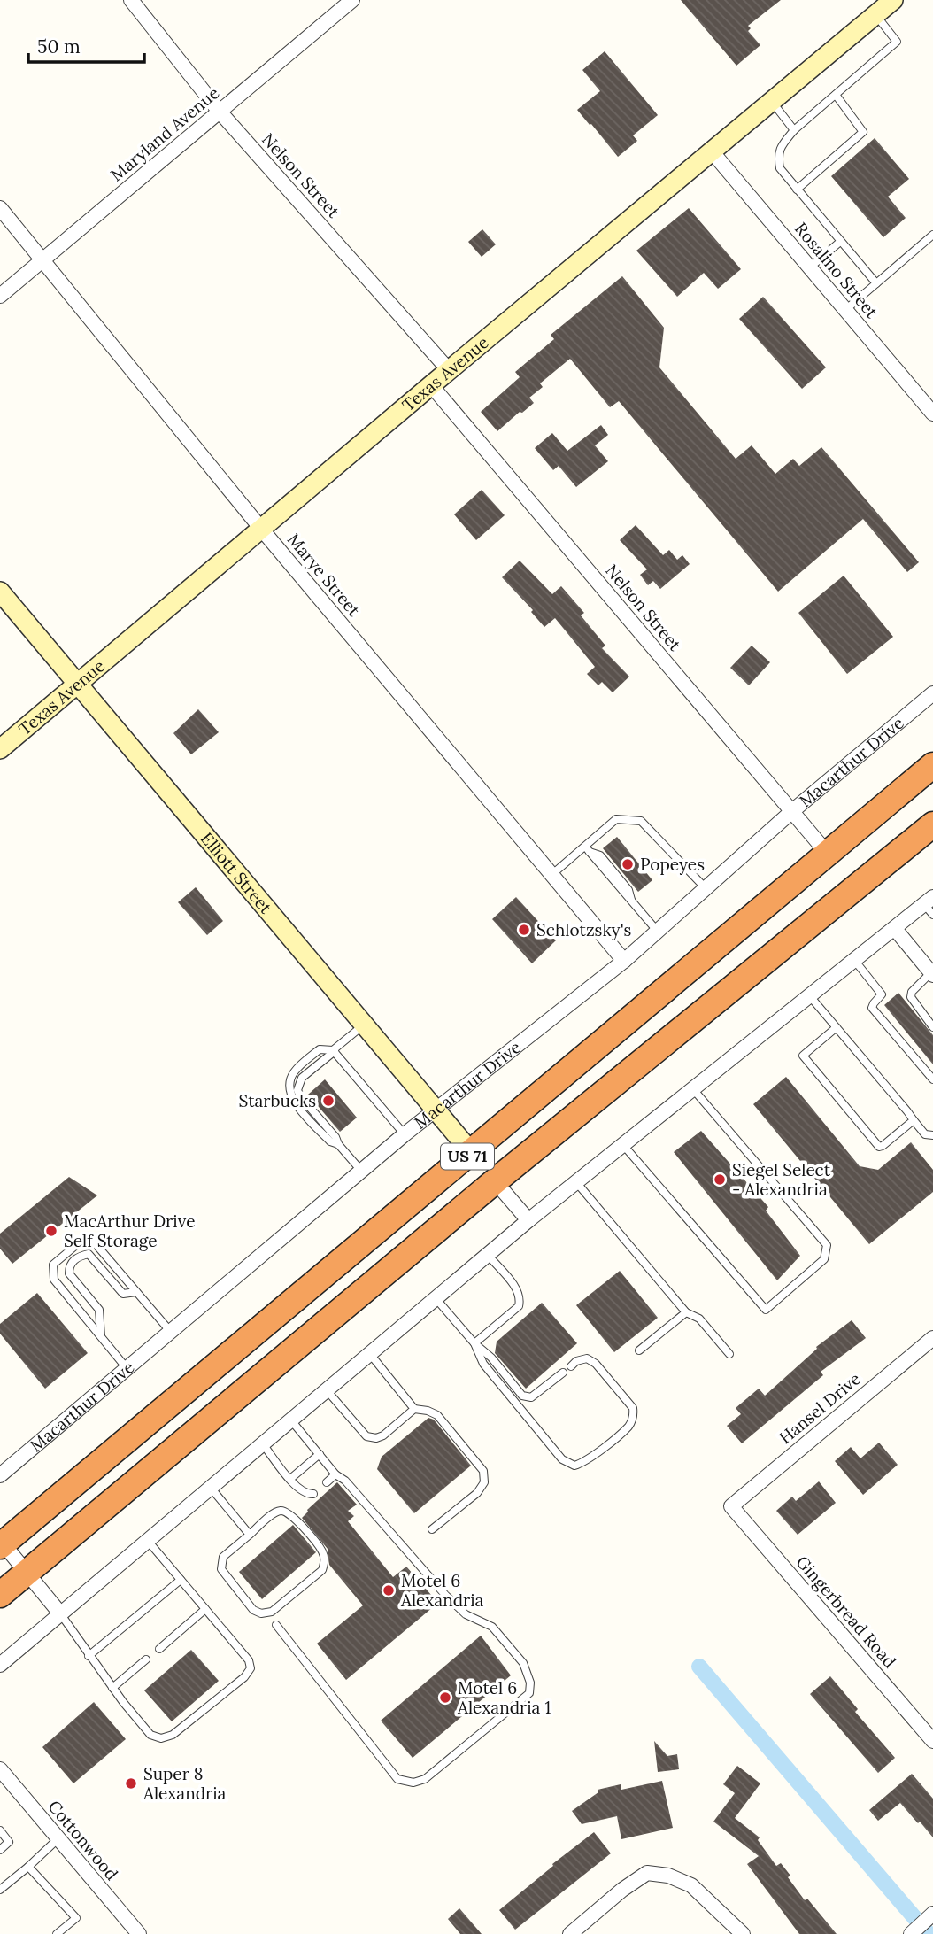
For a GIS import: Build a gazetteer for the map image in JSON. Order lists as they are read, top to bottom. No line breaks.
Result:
{"streets":{"highway":["US 71"],"street":["Maryland Avenue","Nelson Street","Rosalino Street","Texas Avenue","Marye Street","Macarthur Drive","Elliott Street","Hansel Drive","Gingerbread Road","Cottonwood"]},"crossings":[["Maryland Avenue","Nelson Street"],["Maryland Avenue","Marye Street"],["Nelson Street","Texas Avenue"],["Nelson Street","Macarthur Drive"],["Nelson Street","US 71"],["Rosalino Street","Texas Avenue"],["Texas Avenue","Marye Street"],["Texas Avenue","Elliott Street"],["Marye Street","Macarthur Drive"],["Macarthur Drive","Elliott Street"],["Elliott Street","US 71"],["Hansel Drive","Gingerbread Road"]],"places":["Popeyes","Schlotzsky's","Starbucks","Siegel Select - Alexandria","MacArthur Drive Self Storage","Motel 6 Alexandria","Motel 6 Alexandria 1","Super 8 Alexandria"],"scale_bar":"50 m"}
